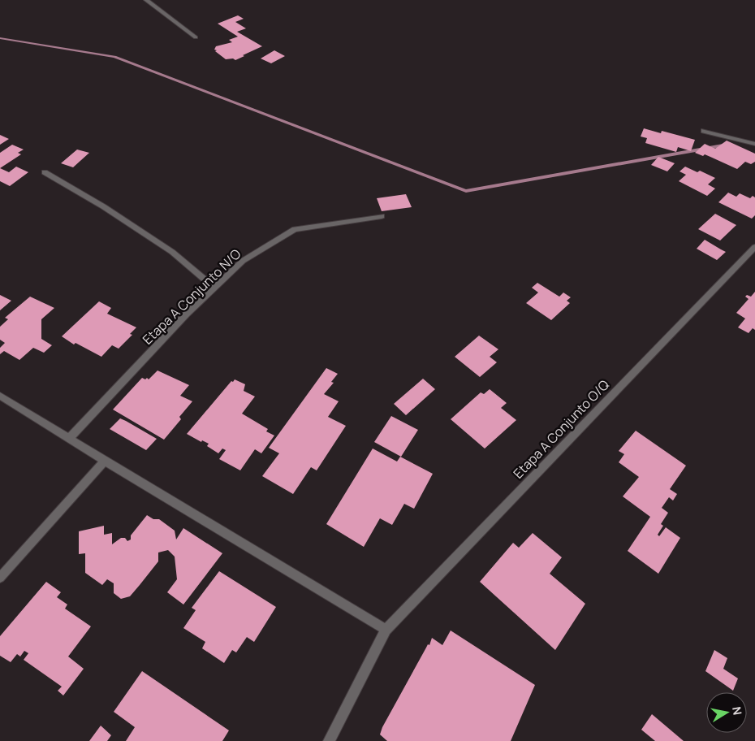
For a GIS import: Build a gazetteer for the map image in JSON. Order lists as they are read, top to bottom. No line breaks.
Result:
{"streets":{"street":["Etapa A Conjunto N/O","Etapa A Conjunto O/Q"]},"north":"right"}
